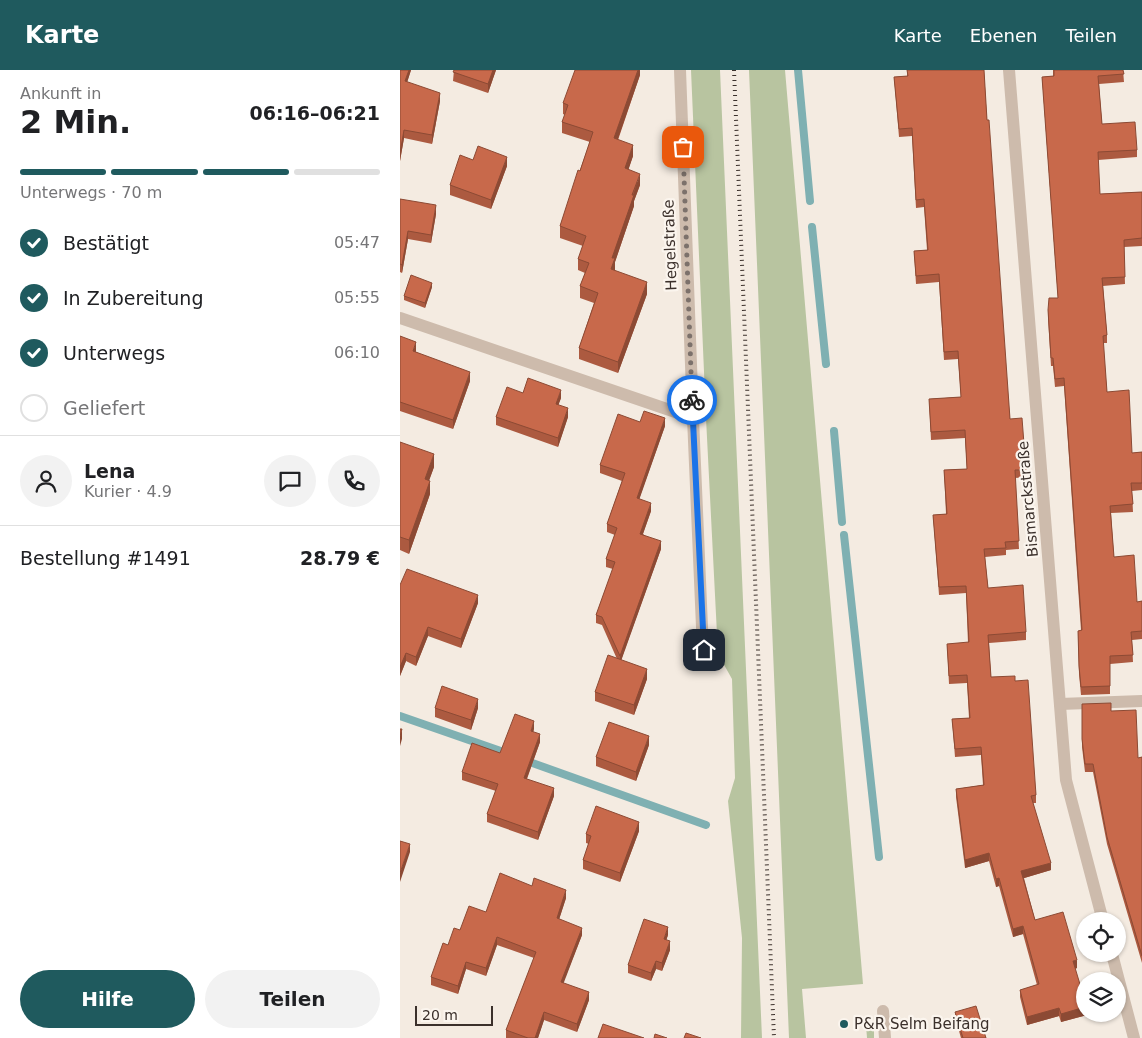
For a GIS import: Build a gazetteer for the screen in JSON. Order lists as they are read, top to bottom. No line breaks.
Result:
{"streets":{"street":["Hegelstraße","Bismarckstraße"]},"places":["P&R Selm Beifang"],"scale_bar":"20 m","page":{"header":"Karte","nav":["Karte","Ebenen","Teilen"],"heading":["2 Min.","Ankunft in","06:16–06:21"],"panel":["Lena","Kurier · 4.9","Bestellung #1491","28.79 €"],"bar":"Unterwegs · 70 m","list":[["Bestätigt","05:47"],["In Zubereitung","05:55"],["Unterwegs","06:10"],"Geliefert"],"buttons":["Hilfe","Teilen"],"scale":"20 m"}}
